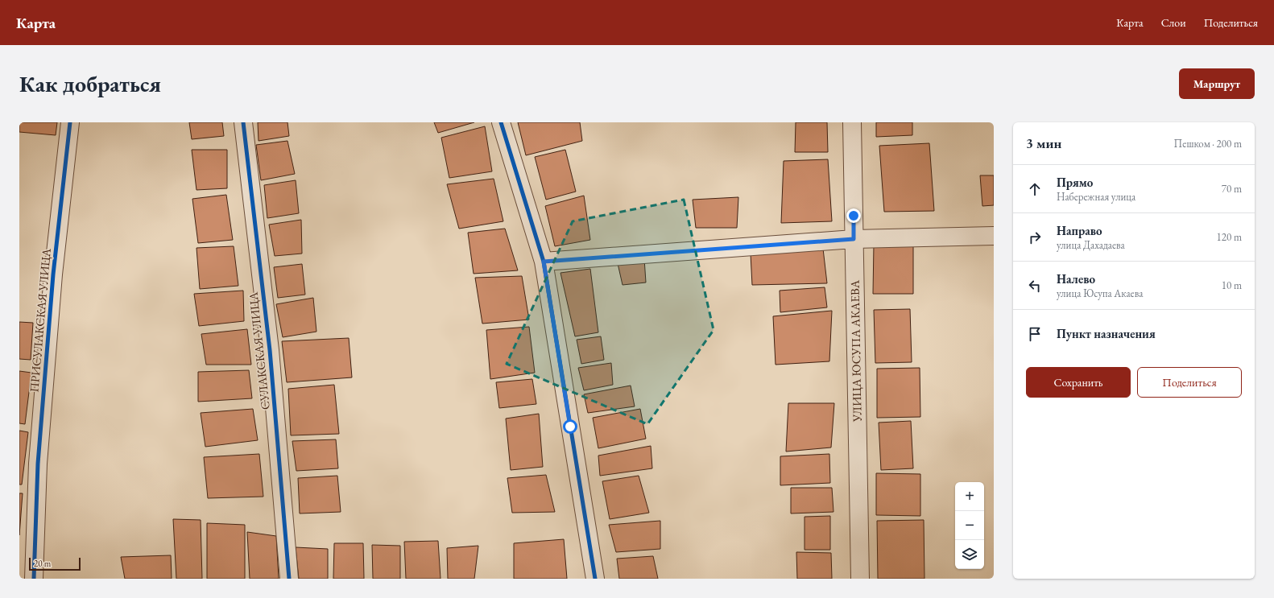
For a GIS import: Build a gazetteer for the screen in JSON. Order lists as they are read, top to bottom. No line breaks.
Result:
{"streets":{"street":["ПРИСУЛАКСКАЯ УЛИЦА","СУЛАКСКАЯ УЛИЦА","УЛИЦА ЮСУПА АКАЕВА"]},"scale_bar":"20 m","page":{"header":"Карта","nav":["Карта","Слои","Поделиться"],"buttons":["Маршрут",["Сохранить","Поделиться"]],"title":"Как добраться","heading":["3 мин","Пешком · 200 m"],"list":[["Прямо","Набережная улица","70 m"],["Направо","улица Дахадаева","120 m"],["Налево","улица Юсупа Акаева","10 m"],"Пункт назначения"],"map_buttons":["+","−"],"scale":"20 m"}}
